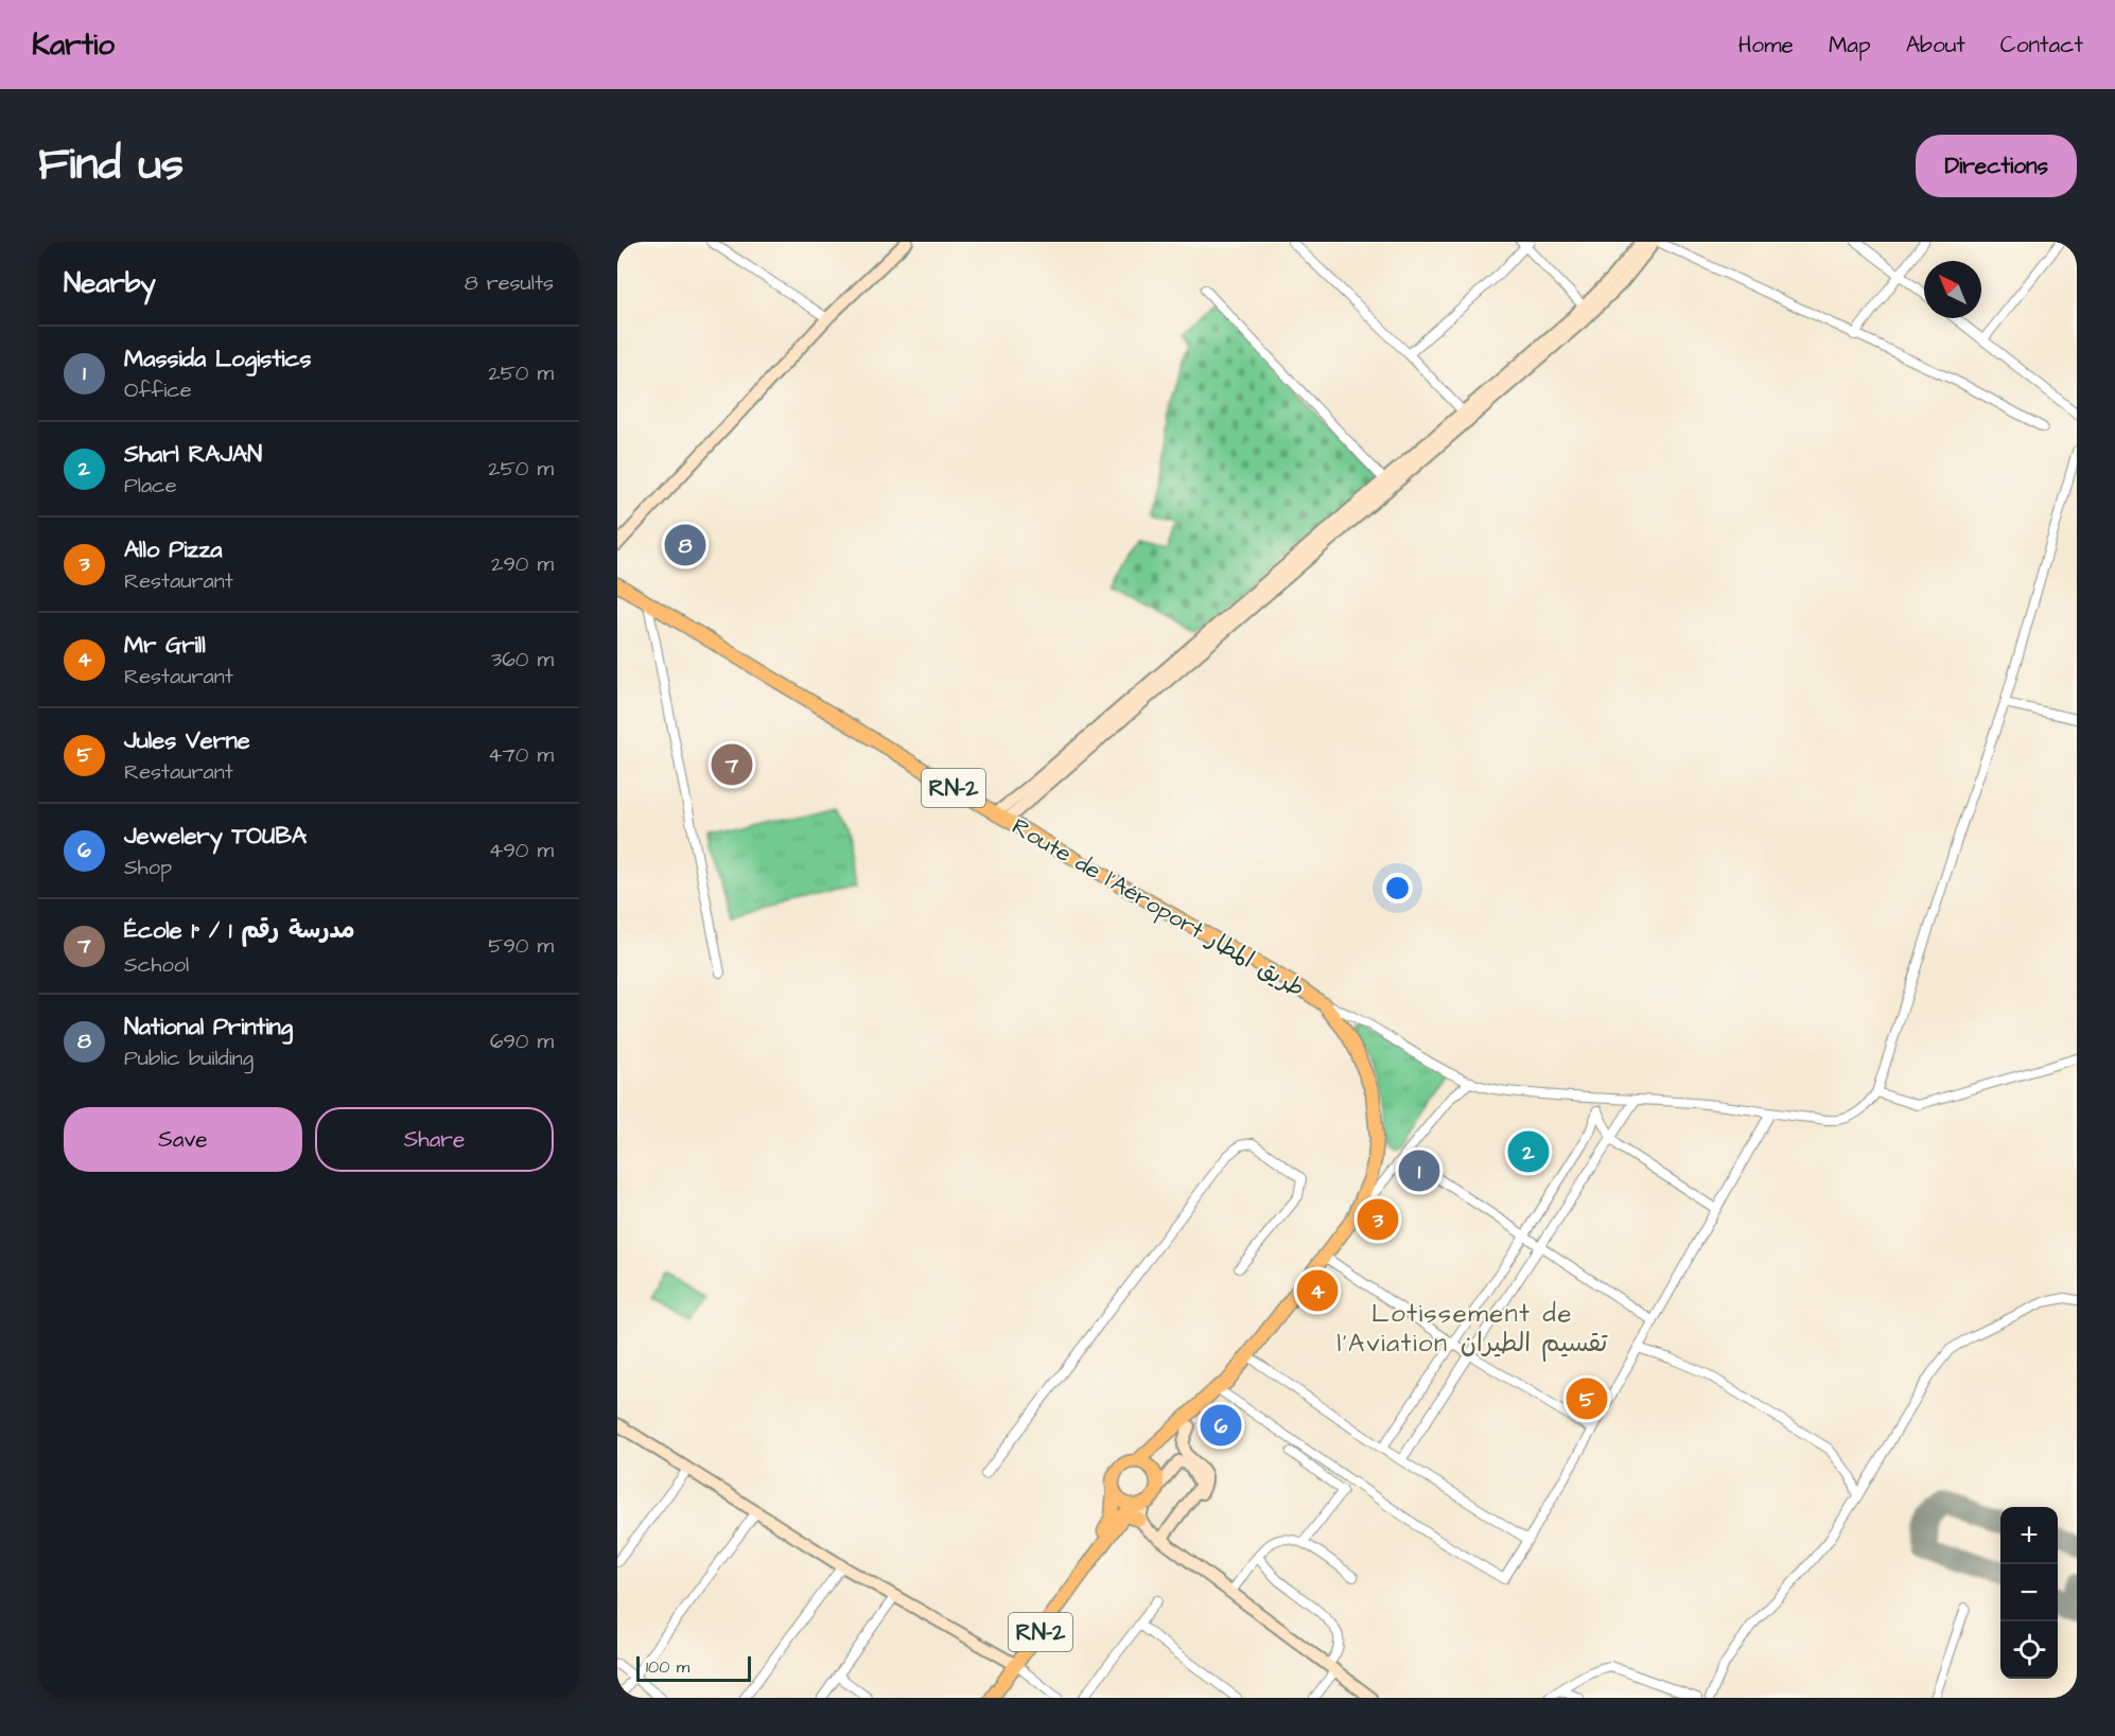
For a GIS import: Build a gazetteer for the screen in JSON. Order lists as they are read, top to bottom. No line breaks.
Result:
{"streets":{"main road":["RN-2","Route de l'Aéroport طريق المطار"]},"crossings":[["RN-2","Route de l'Aéroport طريق المطار"]],"districts":["Lotissement de l'Aviation تقسيم الطيران"],"scale_bar":"100 m","north":"top left","page":{"header":"Kartio","nav":["Home","Map","About","Contact"],"title":"Find us","buttons":["Directions",["Save","Share"]],"heading":["Nearby","8 results"],"list":[{"mark":"1","name":"Massida Logistics","note":"Office","value":"250 m"},{"mark":"2","name":"Sharl RAJAN","note":"Place","value":"250 m"},{"mark":"3","name":"Allo Pizza","note":"Restaurant","value":"290 m"},{"mark":"4","name":"Mr Grill","note":"Restaurant","value":"360 m"},{"mark":"5","name":"Jules Verne","note":"Restaurant","value":"470 m"},{"mark":"6","name":"Jewelery TOUBA","note":"Shop","value":"490 m"},{"mark":"7","name":"École 1° / مدرسة رقم 1","note":"School","value":"590 m"},{"mark":"8","name":"National Printing","note":"Public building","value":"690 m"}],"pins":["8","7","2","1","3","4","5","6"],"map_buttons":["+","−"],"scale":"100 m"}}
